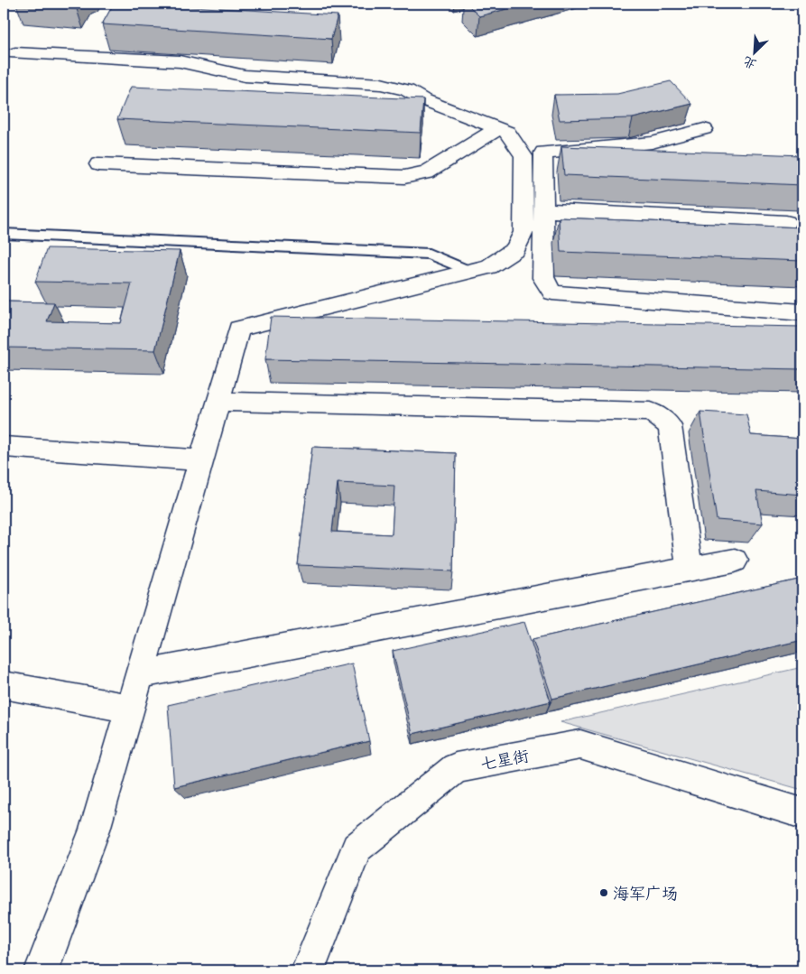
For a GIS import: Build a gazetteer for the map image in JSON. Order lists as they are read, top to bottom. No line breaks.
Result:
{"streets":{"street":["七星街"]},"places":["海军广场"],"north":"bottom left"}
